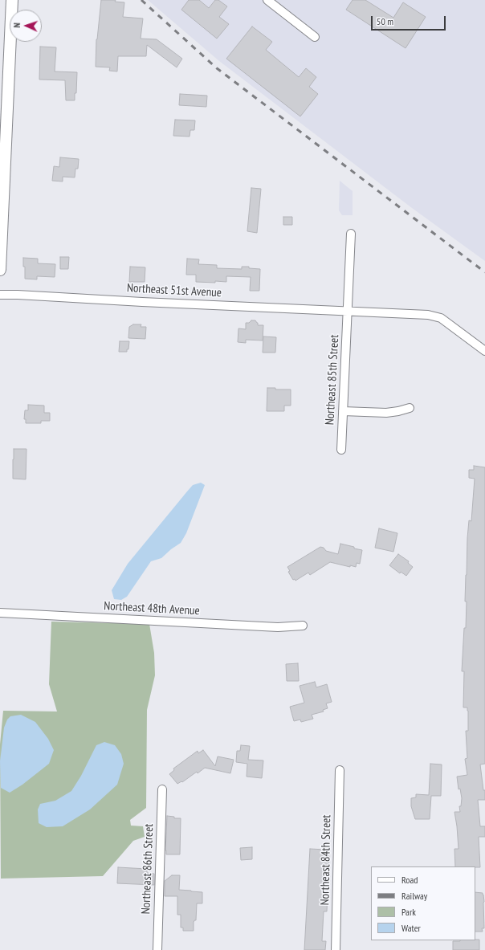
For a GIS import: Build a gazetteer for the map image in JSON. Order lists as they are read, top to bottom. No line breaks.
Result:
{"streets":{"street":["Northeast 51st Avenue","Northeast 85th Street","Northeast 48th Avenue","Northeast 84th Street","Northeast 86th Street"]},"crossings":[["Northeast 51st Avenue","Northeast 85th Street"]],"legend":["Road","Railway","Park","Water"],"scale_bar":"50 m","north":"left"}
